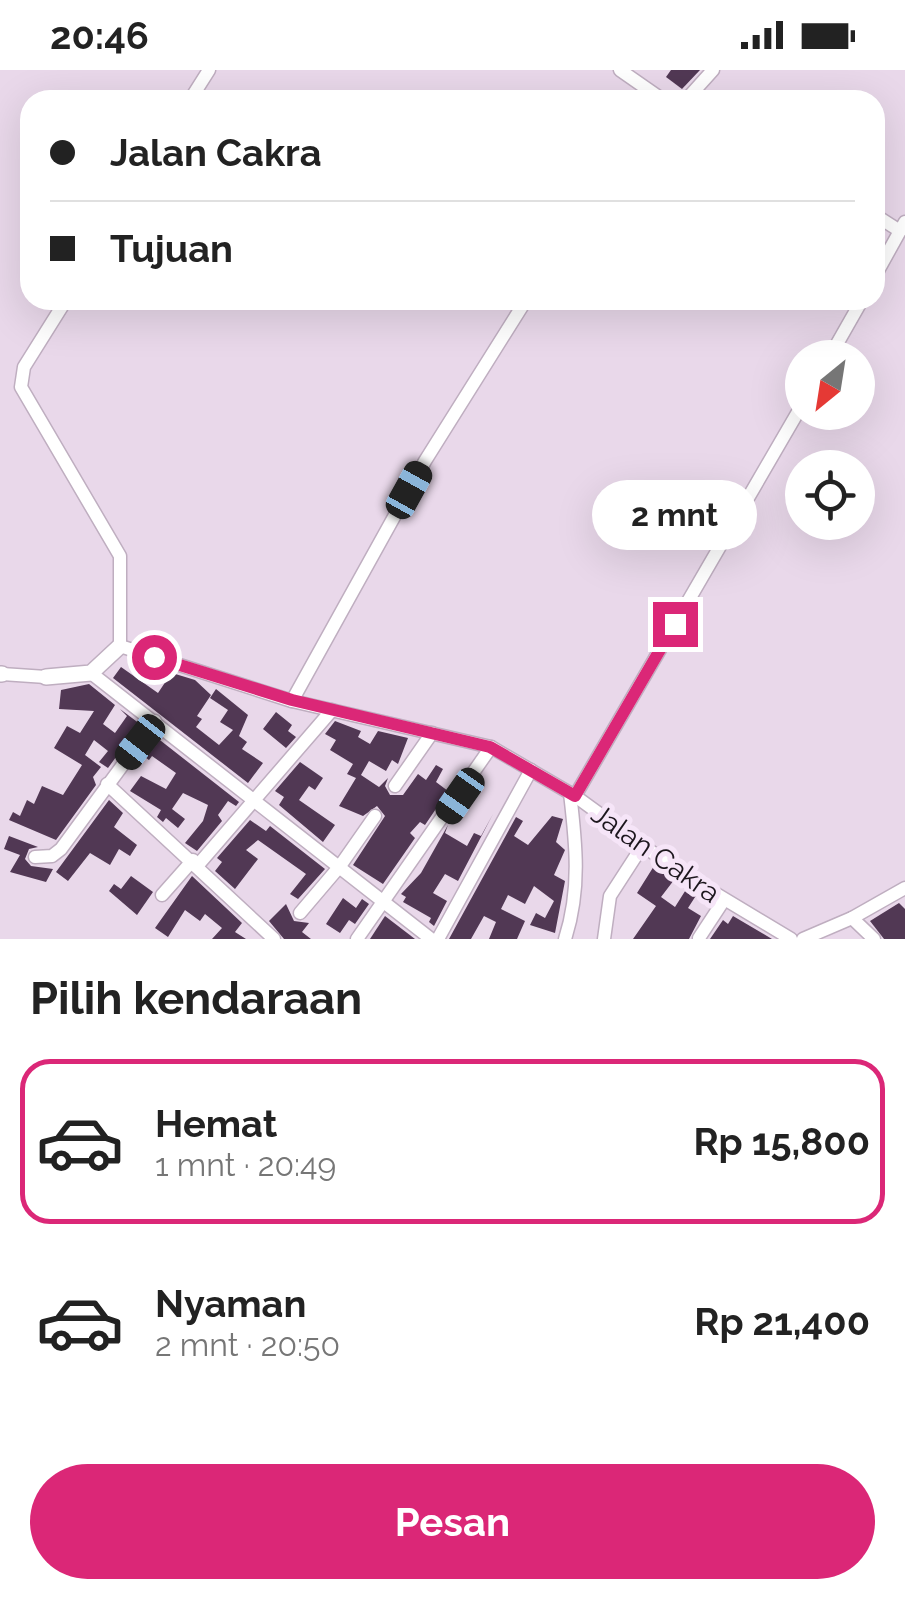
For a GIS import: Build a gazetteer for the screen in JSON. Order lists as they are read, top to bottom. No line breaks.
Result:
{"streets":{"street":["Jalan Cakra"]},"north":"bottom left","page":{"status":"20:46","banner":["Jalan Cakra","Tujuan"],"bubble":"2 mnt","heading":"Pilih kendaraan","list":[{"name":"Hemat","note":"1 mnt · 20:49","value":"Rp 15,800"},{"name":"Nyaman","note":"2 mnt · 20:50","value":"Rp 21,400"}],"buttons":"Pesan"}}
